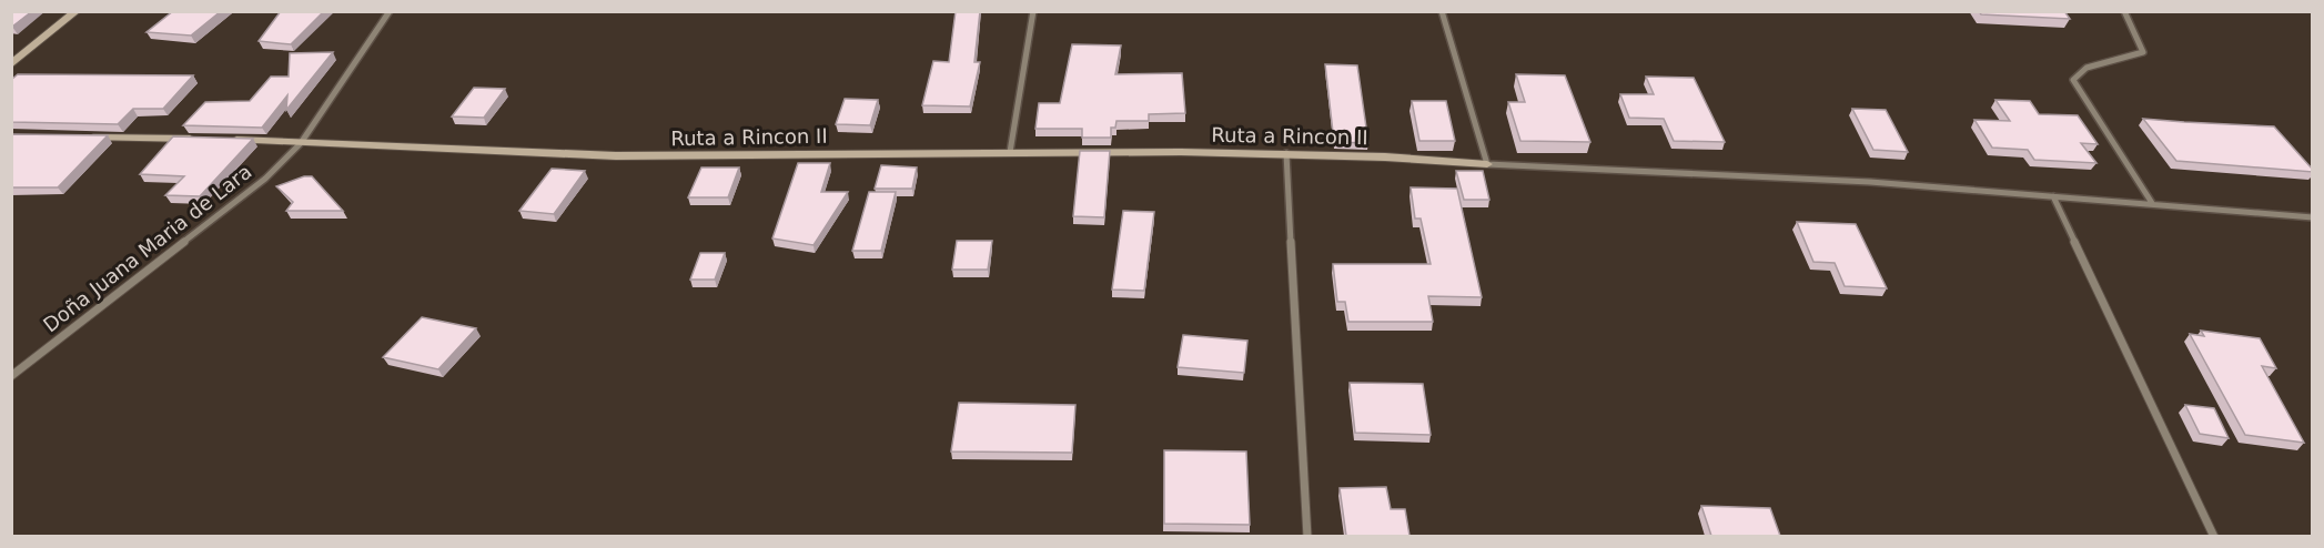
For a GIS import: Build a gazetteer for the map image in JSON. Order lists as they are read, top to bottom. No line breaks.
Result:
{"streets":{"street":["Ruta a Rincon II","Doña Juana Maria de Lara"]},"crossings":[["Ruta a Rincon II","Doña Juana Maria de Lara"]]}
